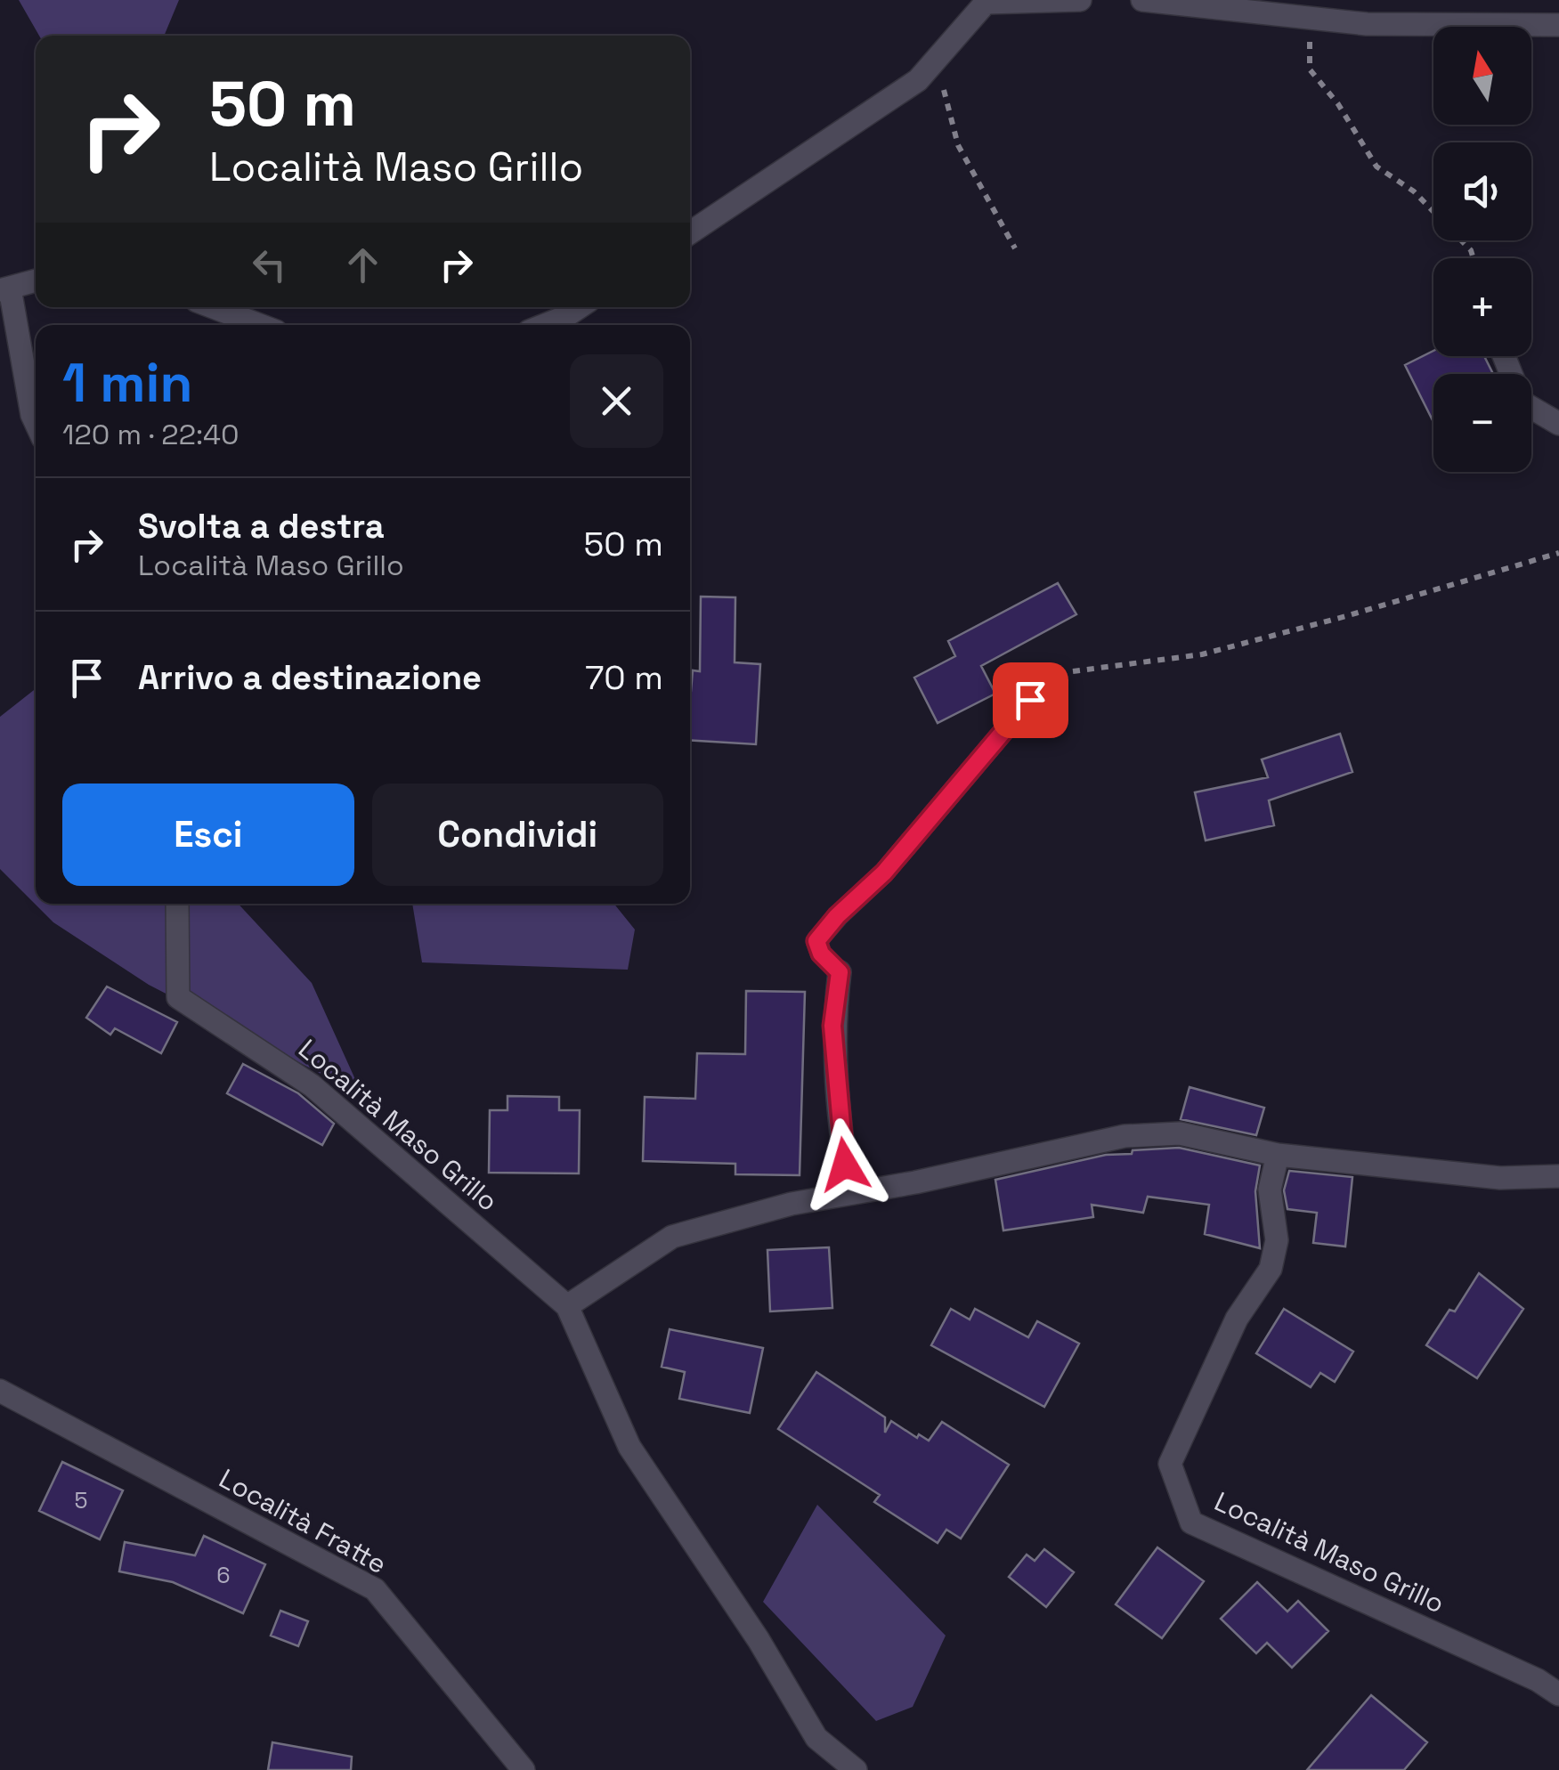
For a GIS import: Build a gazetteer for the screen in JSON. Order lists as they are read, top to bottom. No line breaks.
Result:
{"streets":{"street":["Località Maso Grillo","Località Fratte"]},"house_numbers":["5","6"],"north":"top","page":{"map_buttons":["+","−"],"turn":["50 m","Località Maso Grillo"],"heading":["1 min","120 m · 22:40"],"list":[{"name":"Svolta a destra","note":"Località Maso Grillo","value":"50 m"},{"name":"Arrivo a destinazione","value":"70 m"}],"buttons":["Esci","Condividi"]}}
